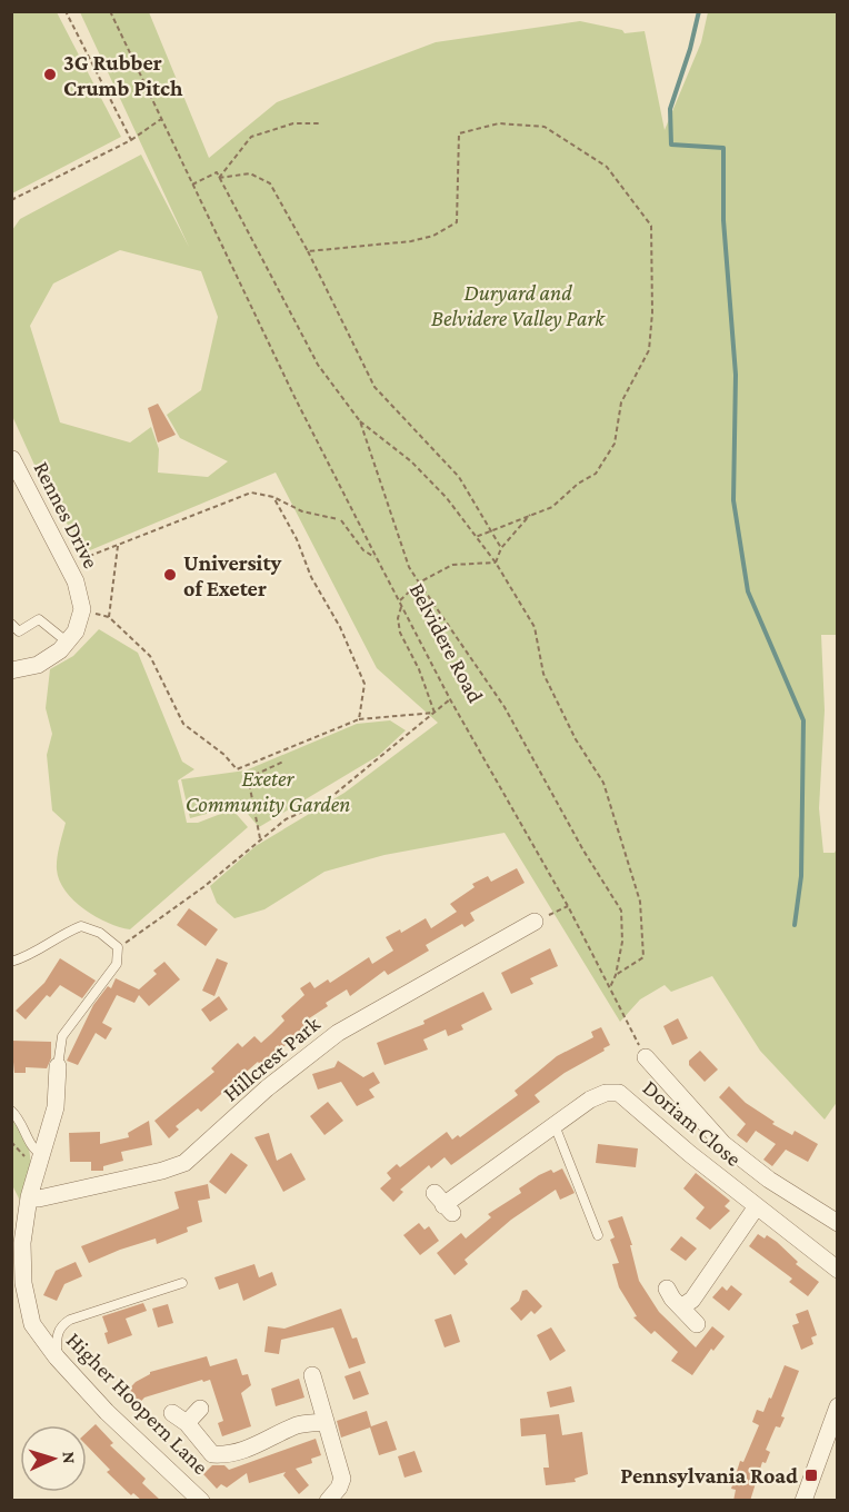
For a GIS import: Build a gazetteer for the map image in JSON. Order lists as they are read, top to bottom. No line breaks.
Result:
{"streets":{"street":["Rennes Drive","Hillcrest Park","Doriam Close","Higher Hoopern Lane"],"path":["Belvidere Road"]},"crossings":[["Hillcrest Park","Higher Hoopern Lane"]],"parks":["Duryard and Belvidere Valley Park","Exeter Community Garden"],"places":{"other":["3G Rubber Crumb Pitch","University of Exeter"],"transit":["Pennsylvania Road"]},"north":"right"}
